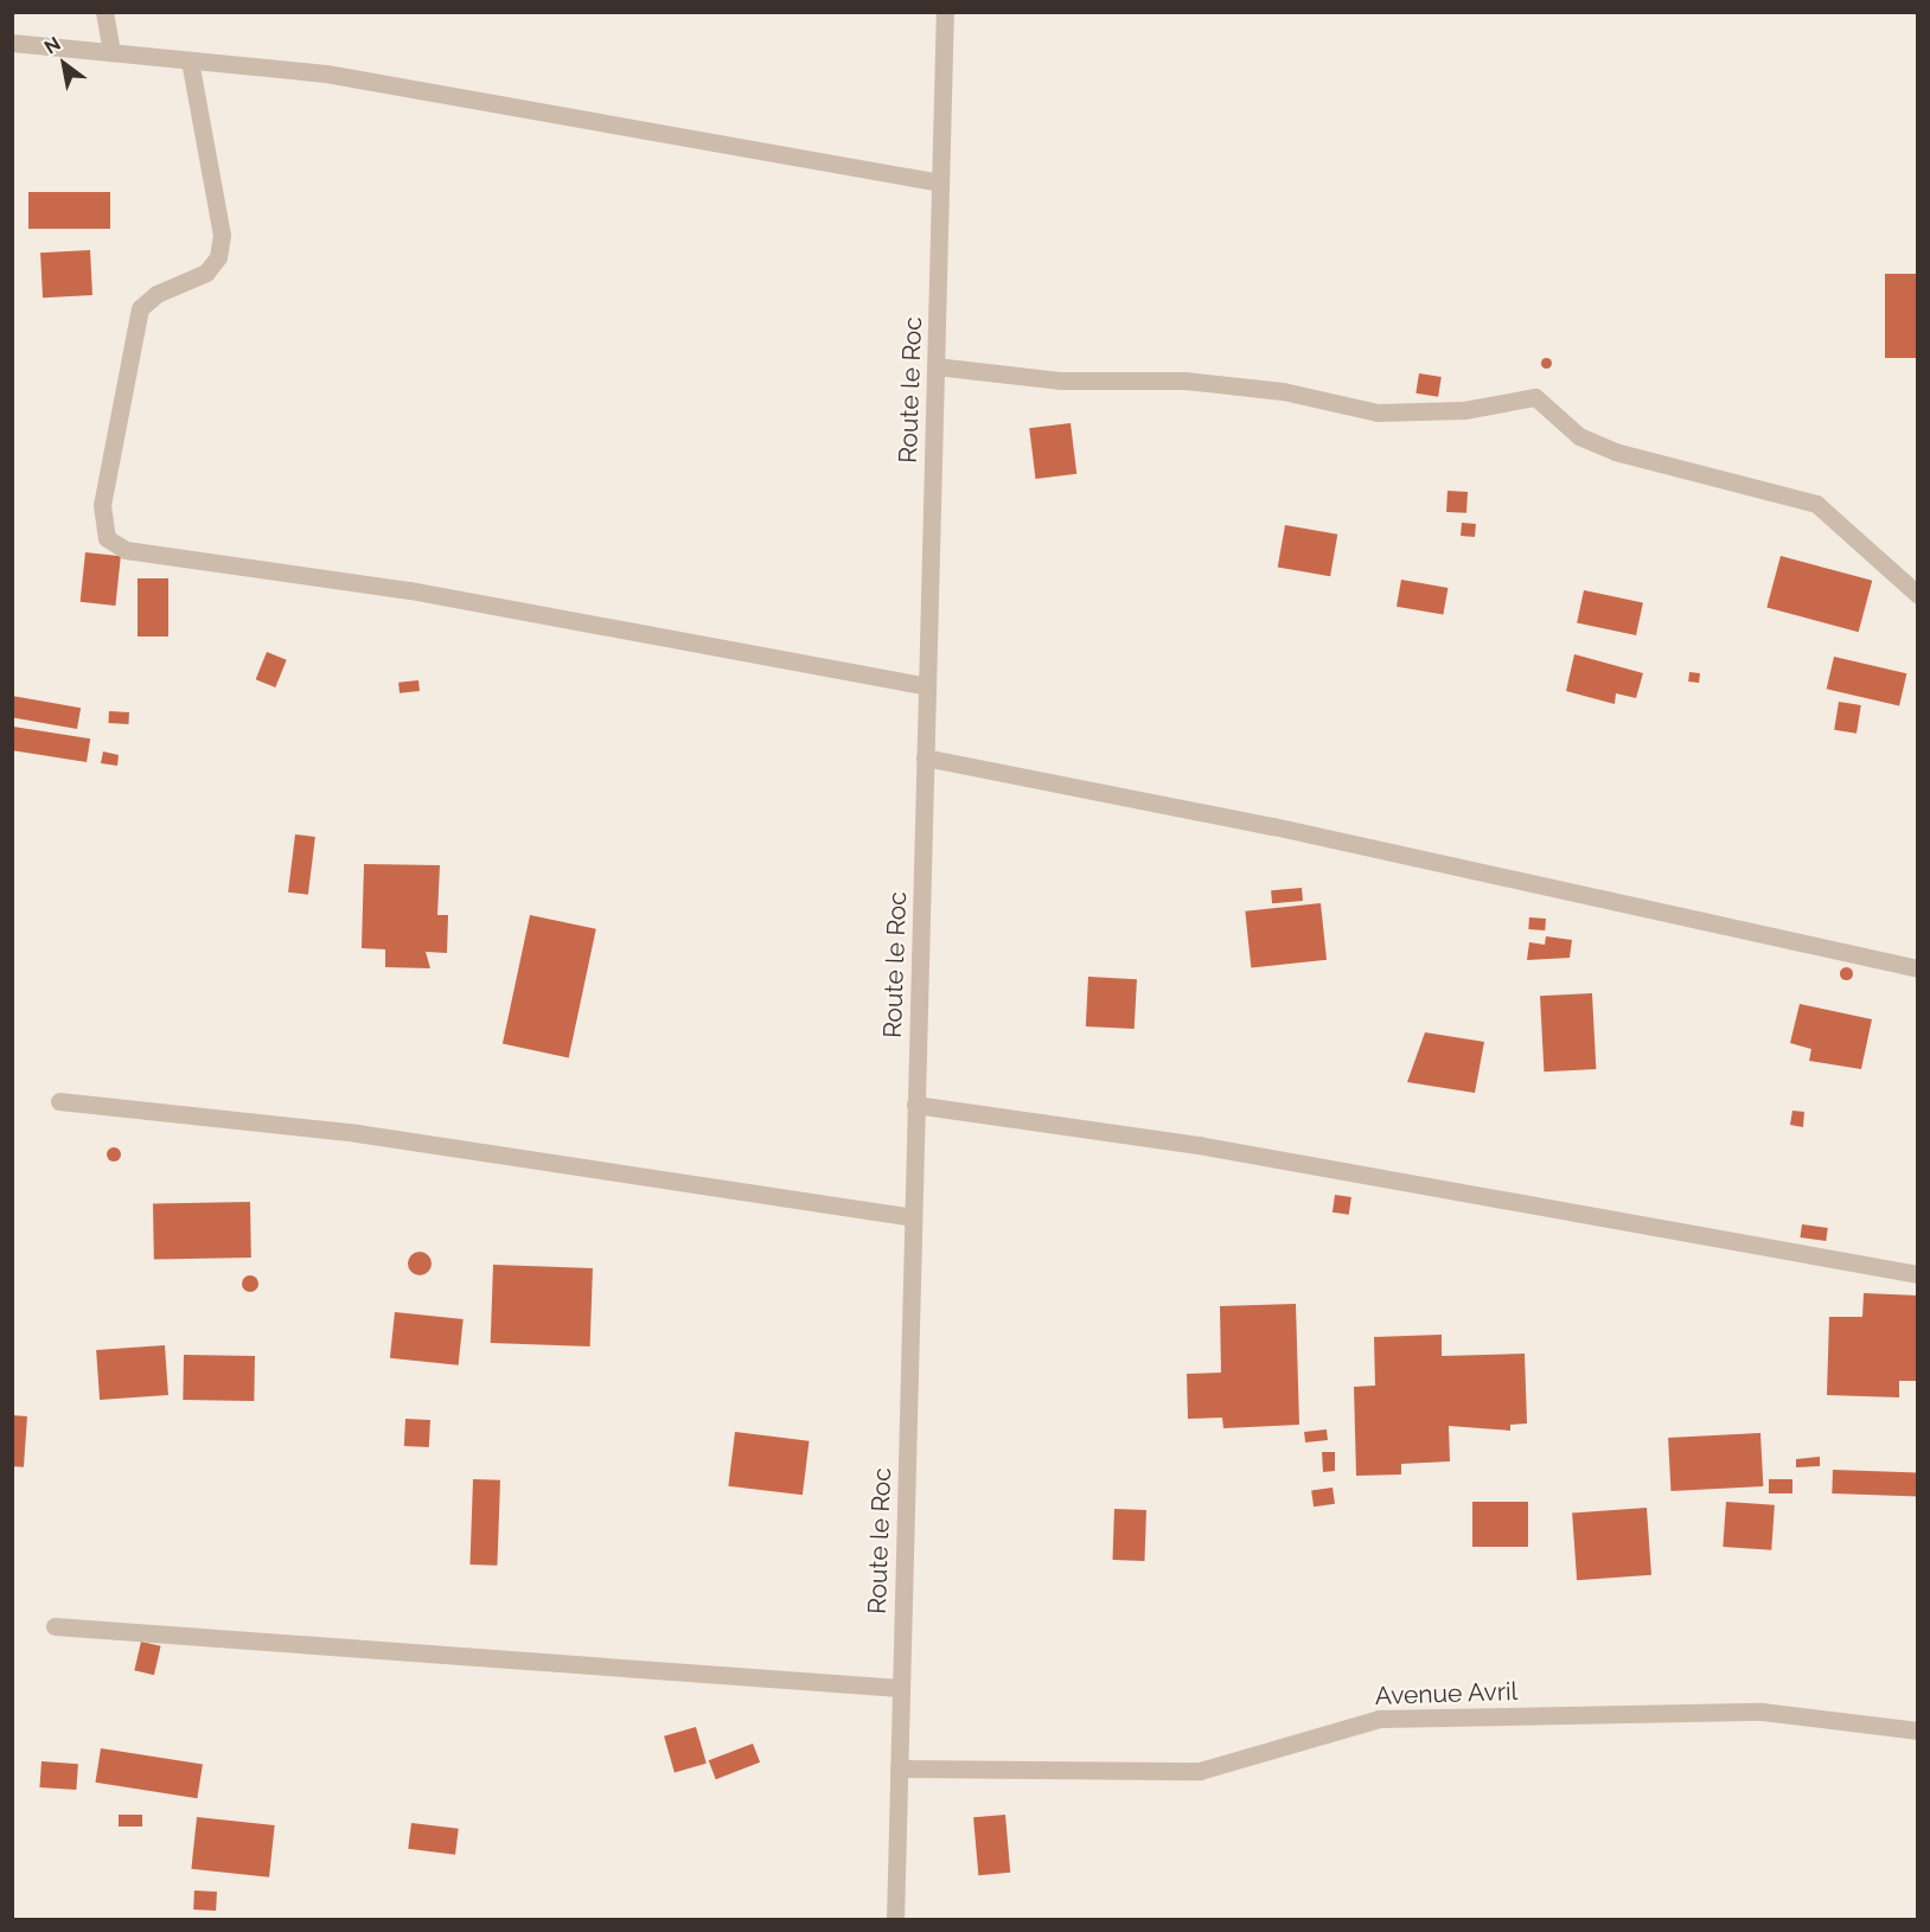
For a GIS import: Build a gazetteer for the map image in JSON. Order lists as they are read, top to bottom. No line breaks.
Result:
{"streets":{"street":["Route le Roc","Avenue Avril"]},"crossings":[["Route le Roc","Avenue Avril"]],"north":"top left"}
